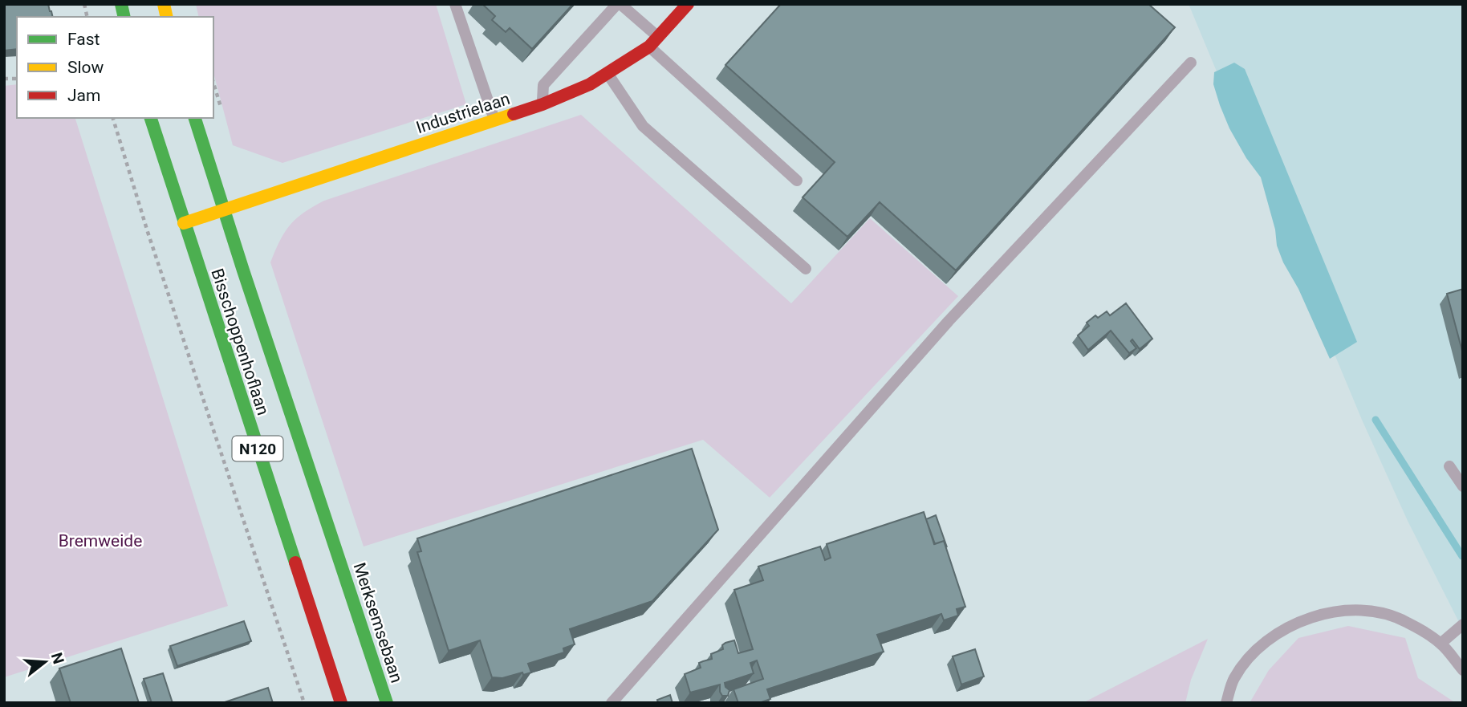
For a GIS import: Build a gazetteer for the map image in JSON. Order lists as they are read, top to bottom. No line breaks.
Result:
{"streets":{"main road":["Industrielaan","Bisschoppenhoflaan","N120","Merksemsebaan"]},"crossings":[["Industrielaan","Bisschoppenhoflaan"],["Bisschoppenhoflaan","Merksemsebaan"]],"parks":["Bremweide"],"legend":["Fast","Slow","Jam"],"north":"right"}
